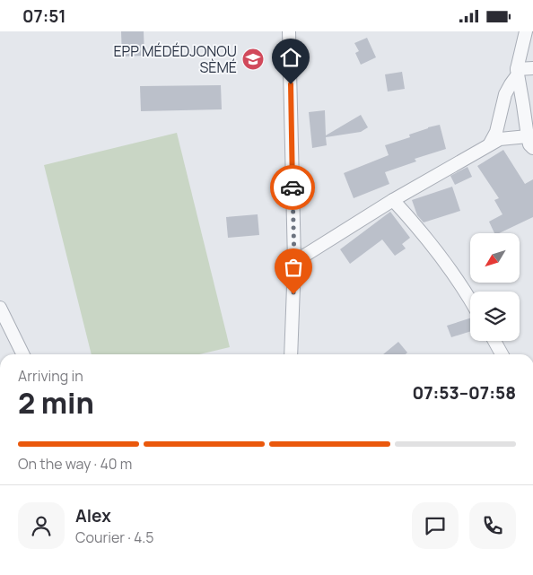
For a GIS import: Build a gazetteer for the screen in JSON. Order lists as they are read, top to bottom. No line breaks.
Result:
{"places":{"school or university":["EPP MÉDÉDJONOU SÈMÉ"]},"north":"bottom left","page":{"status":"07:51","heading":["2 min","Arriving in","07:53–07:58"],"panel":["Alex","Courier · 4.5"],"bar":"On the way · 40 m"}}
